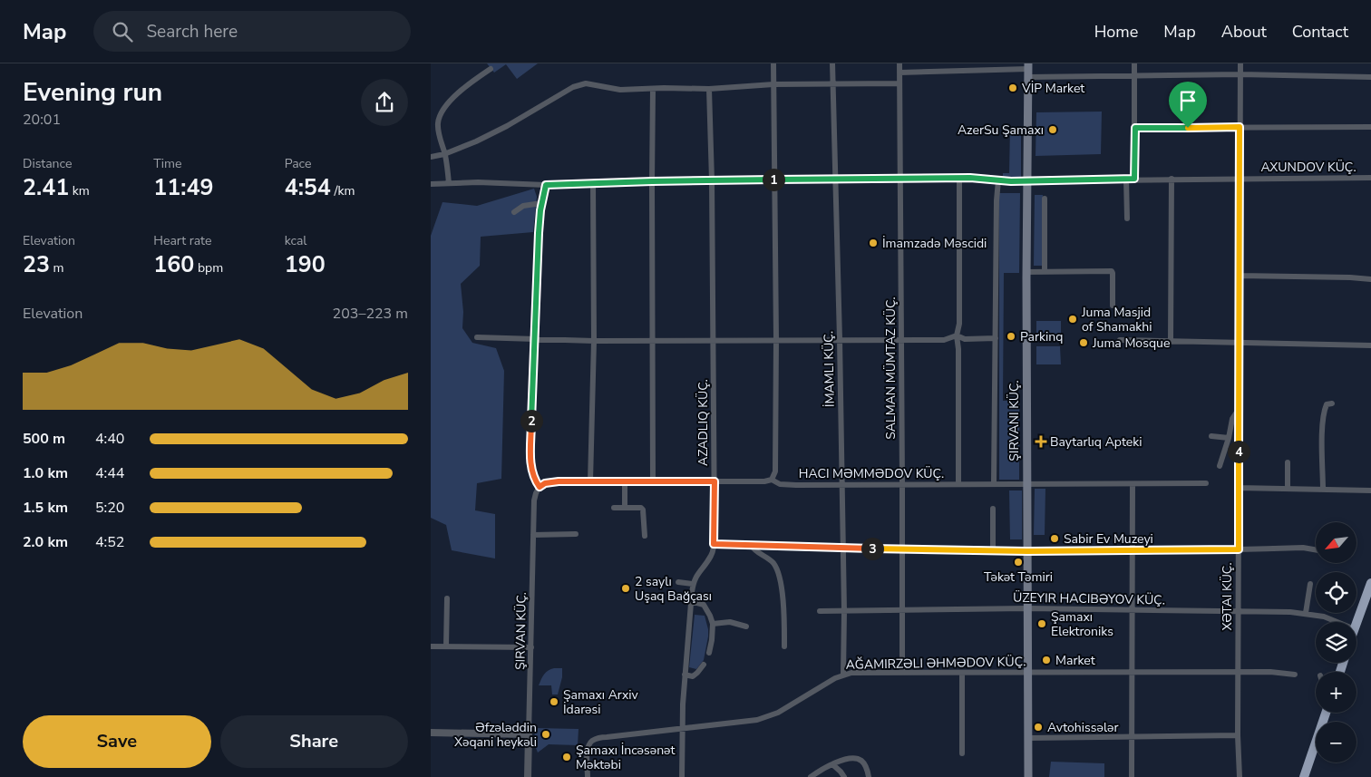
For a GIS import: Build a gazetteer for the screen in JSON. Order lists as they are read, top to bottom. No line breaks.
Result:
{"streets":{"main road":["ŞIRVANI KÜÇ."],"street":["AXUNDOV KÜÇ.","SALMAN MÜMTAZ KÜÇ.","XƏTAI KÜÇ.","ŞIRVAN KÜÇ.","AĞAMIRZƏLI ƏHMƏDOV KÜÇ."]},"crossings":[["AXUNDOV KÜÇ.","SALMAN MÜMTAZ KÜÇ."],["AXUNDOV KÜÇ.","ŞIRVANI KÜÇ."],["AXUNDOV KÜÇ.","XƏTAI KÜÇ."],["SALMAN MÜMTAZ KÜÇ.","AĞAMIRZƏLI ƏHMƏDOV KÜÇ."],["ŞIRVANI KÜÇ.","AĞAMIRZƏLI ƏHMƏDOV KÜÇ."],["XƏTAI KÜÇ.","AĞAMIRZƏLI ƏHMƏDOV KÜÇ."]],"places":{"other":["VİP Market","AzerSu Şamaxı","İmamzadə Məscidi","Juma Masjid of Shamakhi","Parkinq","Juma Mosque","Sabir Ev Muzeyi","Təkət Təmiri","2 saylı Uşaq Bağçası","Şamaxı Elektroniks","Market","Şamaxı Arxiv İdarəsi","Avtohissələr","Əfzələddin Xəqani heykəli","Şamaxı İncəsənət Məktəbi"],"health":["Baytarlıq Apteki"]},"north":"bottom left","page":{"header":"Map","search":"Search here","nav":["Home","Map","About","Contact"],"heading":["Evening run","20:01"],"stats":[["Distance","2.41 km"],["Time","11:49"],["Pace","4:54 /km"],["Elevation","23 m"],["Heart rate","160 bpm"],["kcal","190"]],"pins":["1","2","4","3"],"chart":["Elevation","203–223 m"],"list":[{"name":"500 m","note":"4:40"},{"name":"1.0 km","note":"4:44"},{"name":"1.5 km","note":"5:20"},{"name":"2.0 km","note":"4:52"}],"map_buttons":["+","−"],"buttons":["Save","Share"]}}
